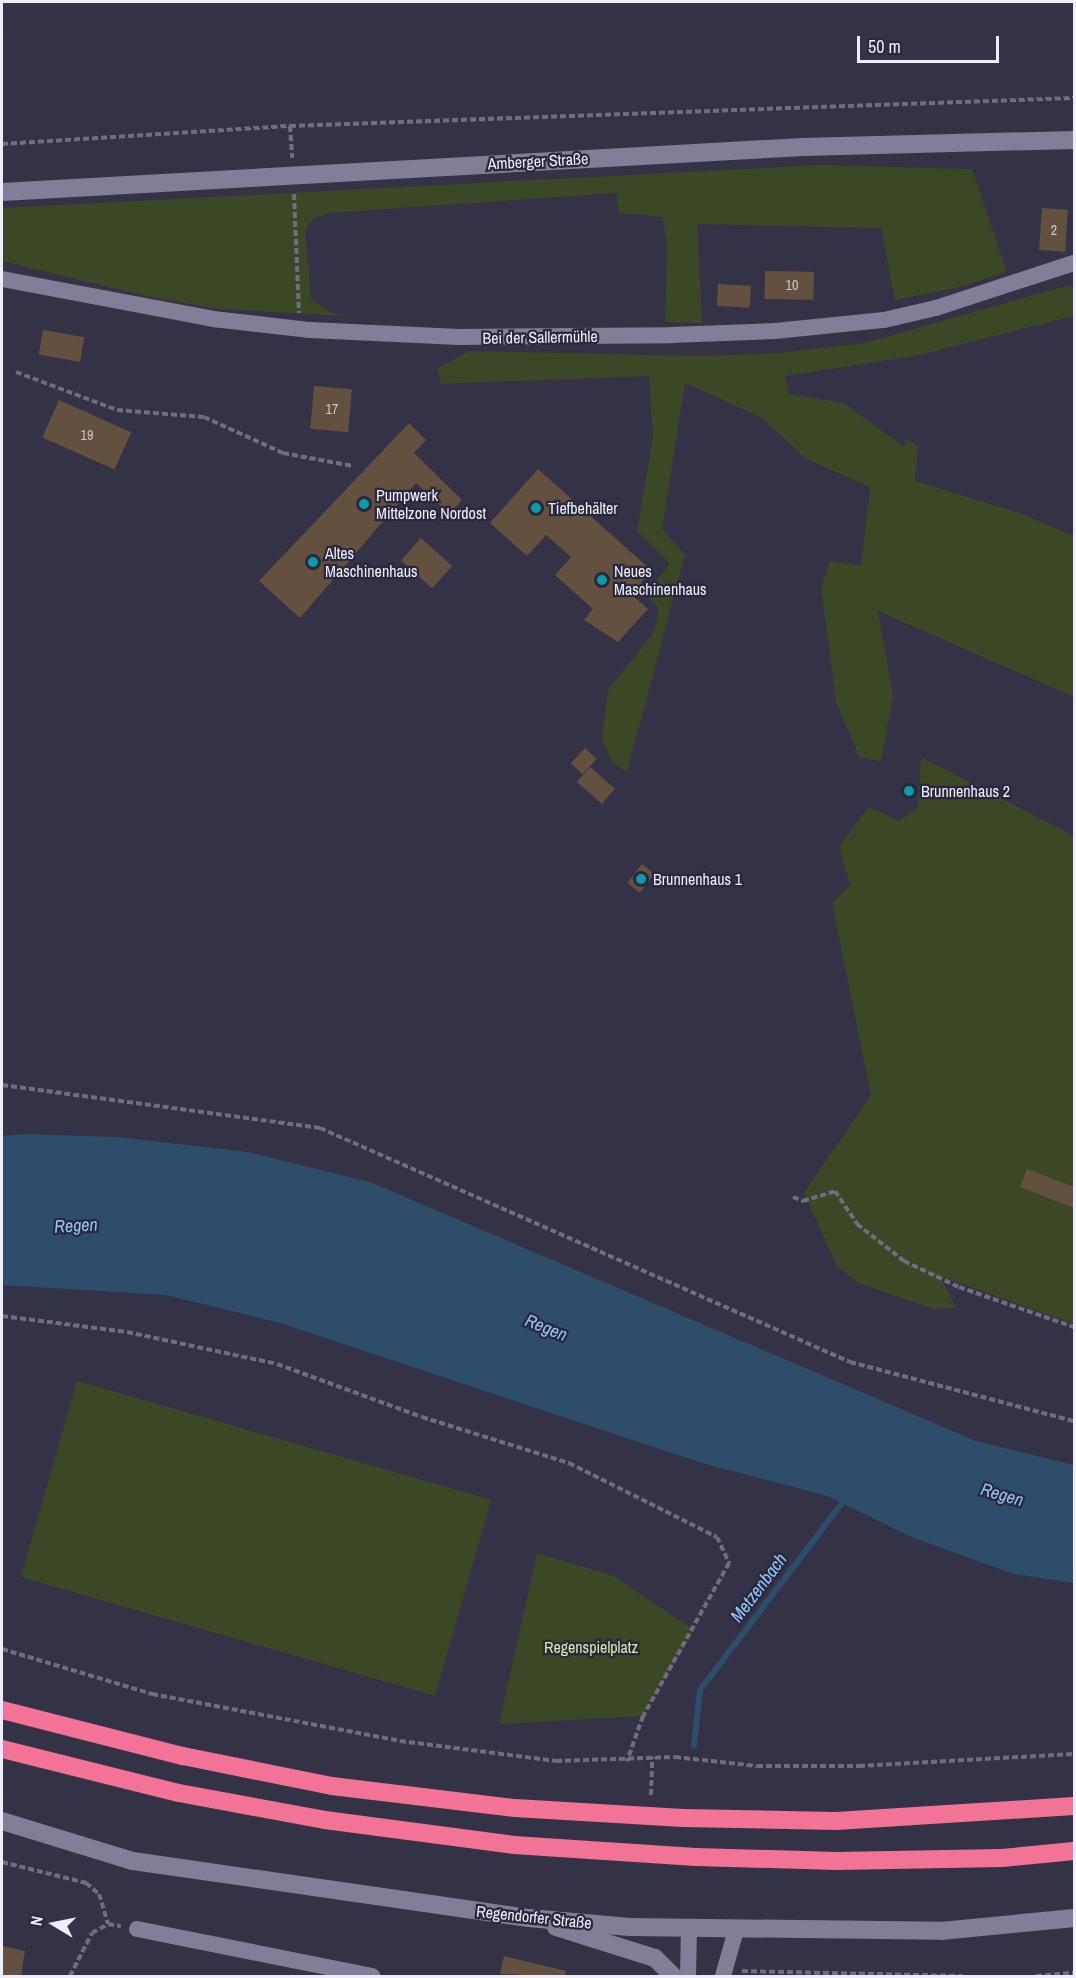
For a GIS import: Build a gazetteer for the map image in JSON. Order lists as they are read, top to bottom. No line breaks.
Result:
{"streets":{"street":["Amberger Straße","Bei der Sallermühle","Regendorfer Straße"]},"water":["Regen","Metzenbach"],"parks":["Regenspielplatz"],"places":["Pumpwerk Mittelzone Nordost","Tiefbehälter","Altes Maschinenhaus","Neues Maschinenhaus","Brunnenhaus 2","Brunnenhaus 1"],"house_numbers":["2","10","17","19"],"scale_bar":"50 m","north":"left"}
